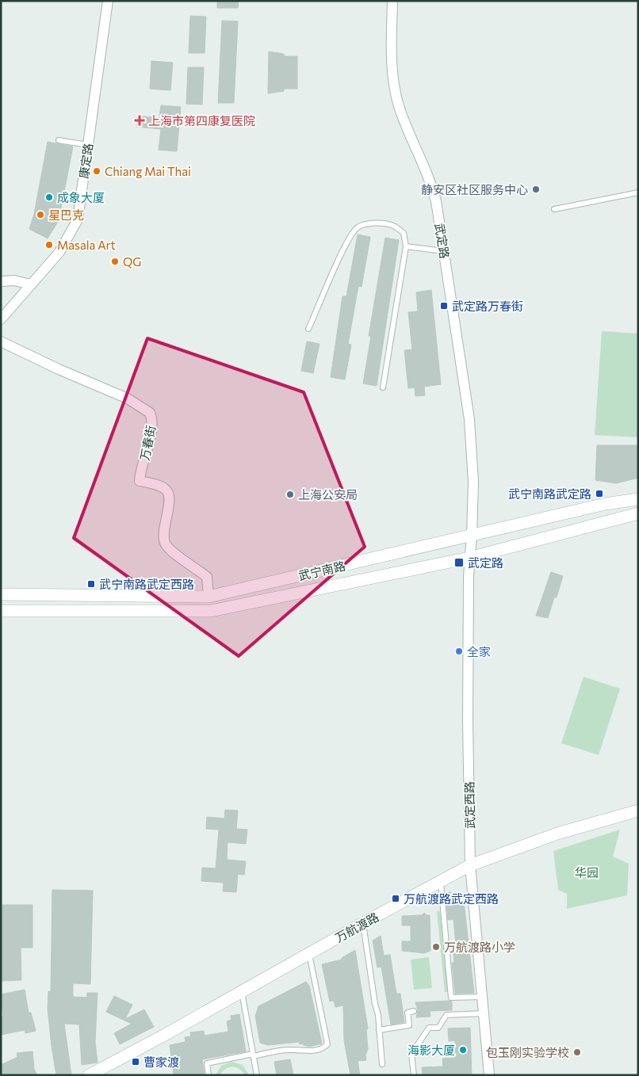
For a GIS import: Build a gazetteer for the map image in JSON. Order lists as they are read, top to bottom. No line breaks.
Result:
{"streets":{"main road":["武宁南路","万航渡路"],"street":["康定路","武定路","万春街","武定西路"]},"crossings":[["武定路","武宁南路"],["武定路","武定西路"],["万春街","武宁南路"],["武宁南路","武定西路"],["武定西路","万航渡路"]],"parks":["华园"],"places":{"health":["上海市第四康复医院"],"other":["Chiang Mai Thai","静安区社区服务中心","成象大厦","星巴克","Masala Art","QG","上海公安局","全家","万航渡路小学","海影大厦","包玉刚实验学校"],"transit":["武定路万春街","武宁南路武定路","武定路","武宁南路武定西路","万航渡路武定西路","曹家渡"]}}
